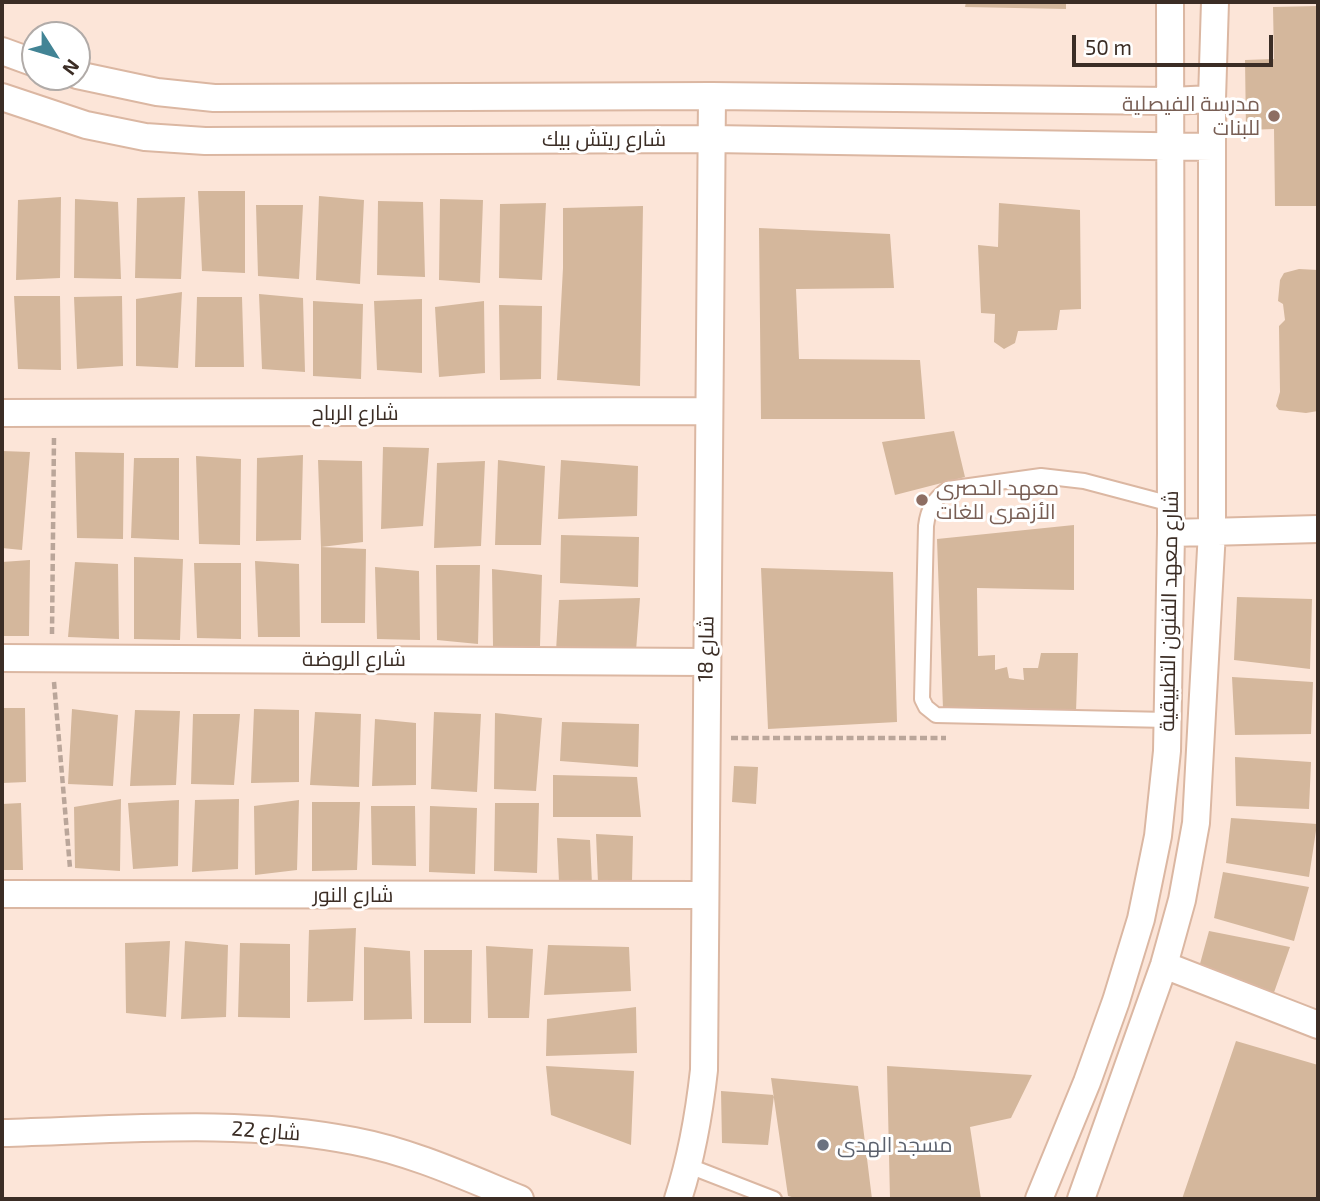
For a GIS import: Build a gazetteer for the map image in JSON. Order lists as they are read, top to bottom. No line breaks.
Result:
{"streets":{"street":["شارع ريتش بيك","شارع الرباح","شارع معهد الفنون التطبيقية","شارع 18","شارع الروضة","شارع النور","شارع 22"]},"crossings":[["شارع ريتش بيك","شارع معهد الفنون التطبيقية"],["شارع ريتش بيك","شارع 18"],["شارع الرباح","شارع 18"],["شارع 18","شارع الروضة"],["شارع 18","شارع النور"]],"places":["مدرسة الفيصلية للبنات","معهد الحصرى الأزهرى للغات","مسجد الهدى"],"scale_bar":"50 m","north":"bottom right"}
